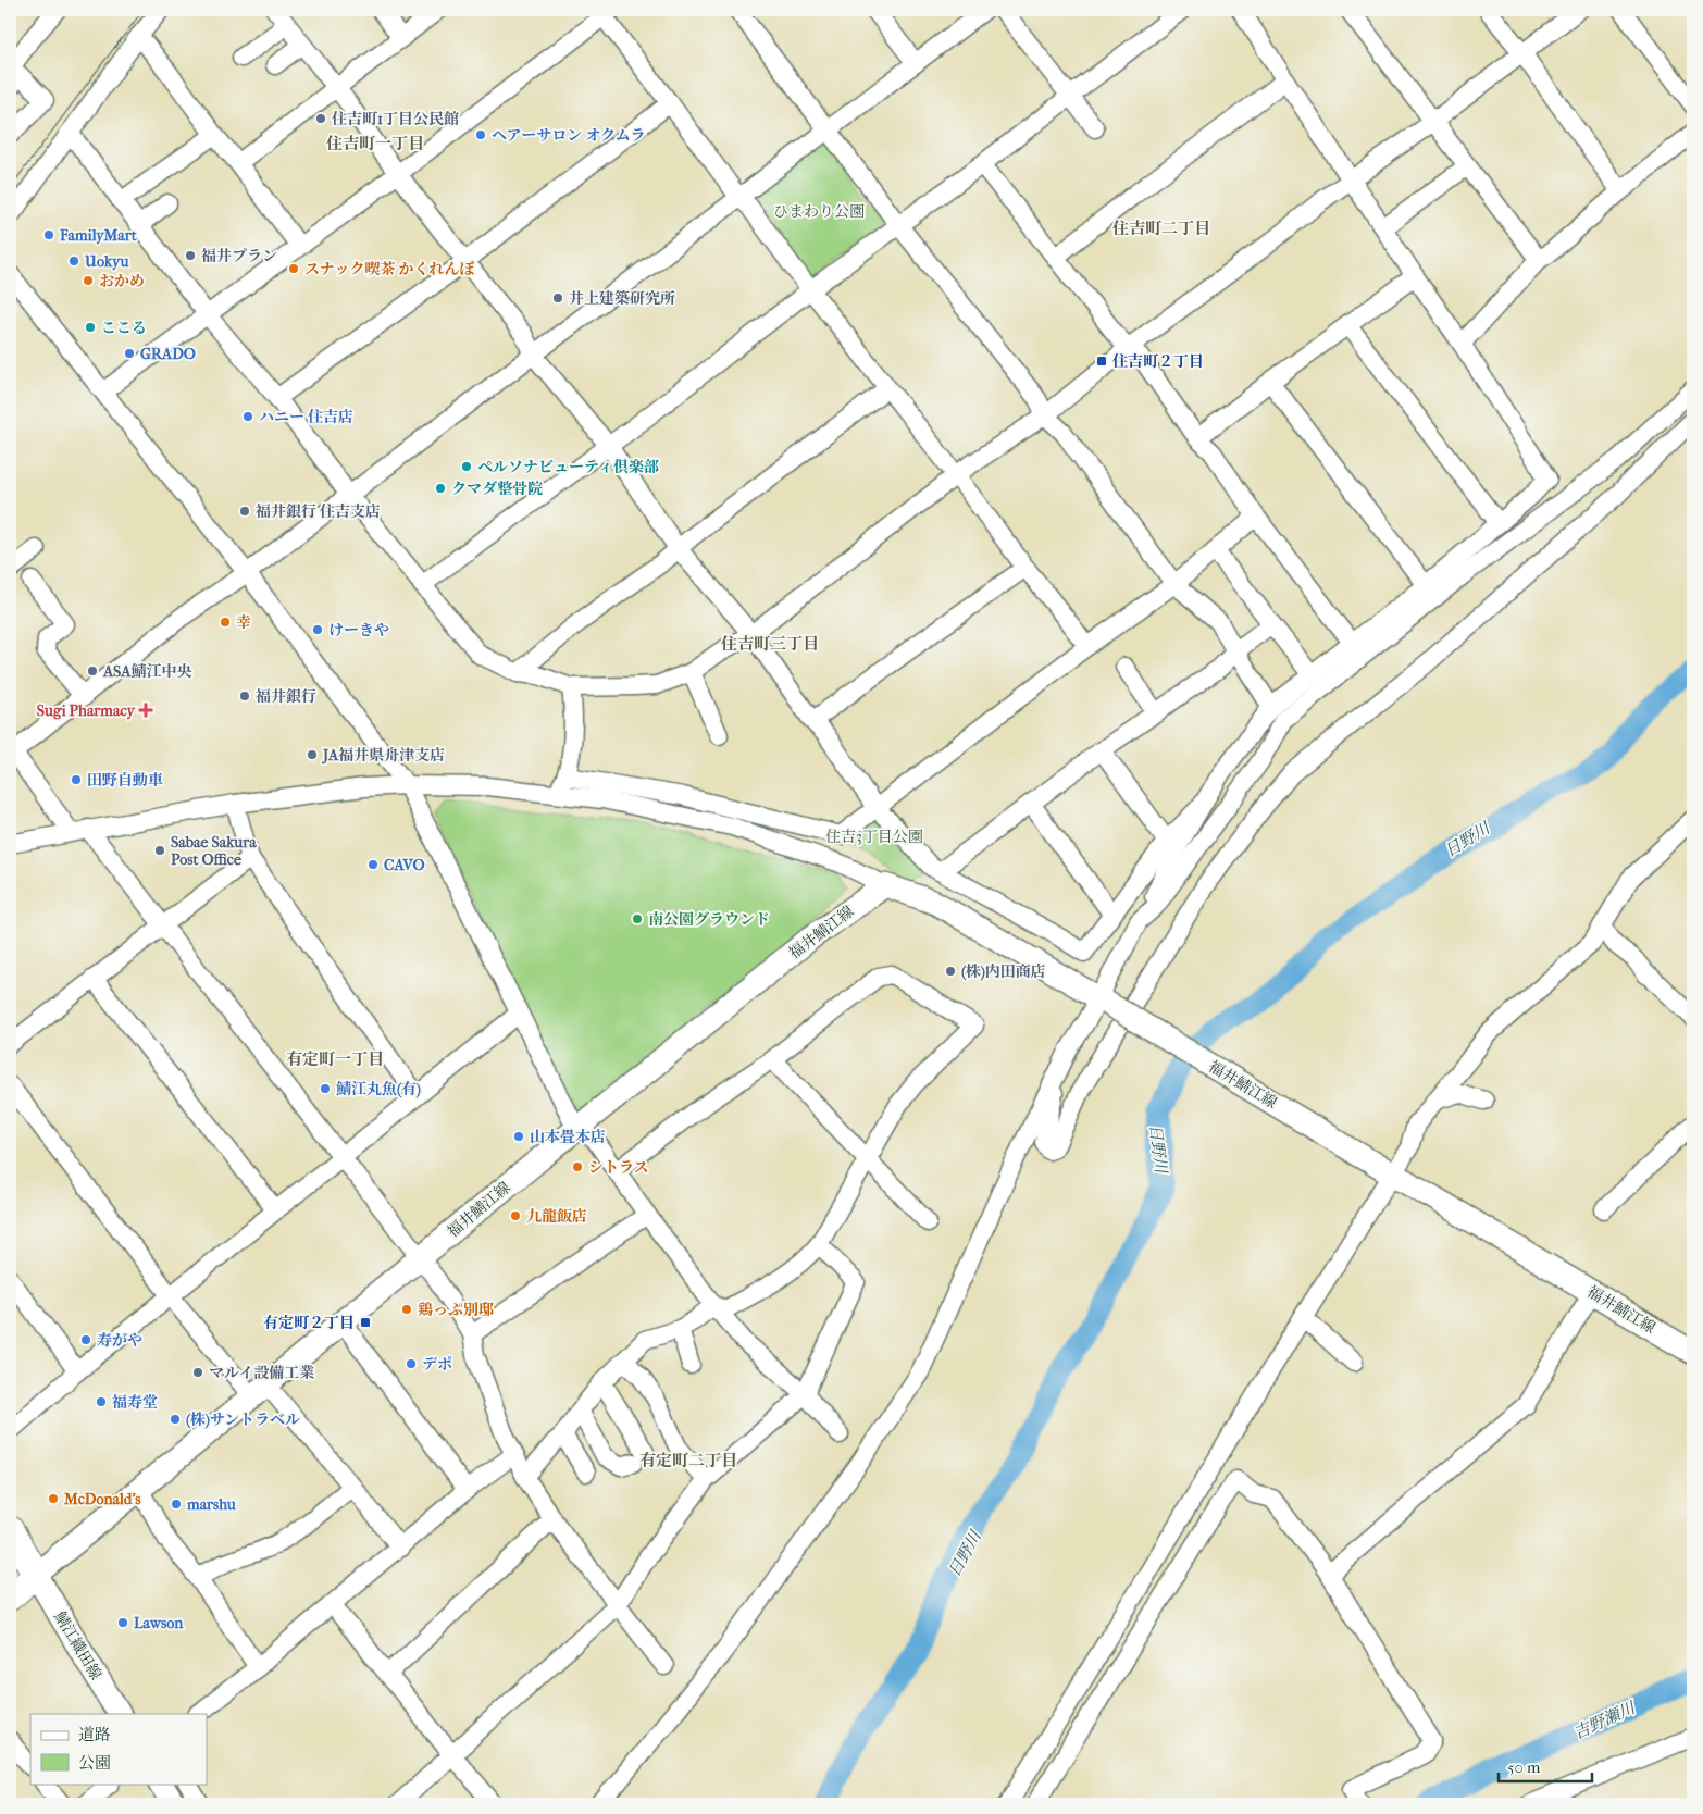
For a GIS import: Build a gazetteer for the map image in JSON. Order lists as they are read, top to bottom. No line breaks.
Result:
{"streets":{"main road":["福井鯖江線","鯖江織田線"]},"crossings":[["福井鯖江線","鯖江織田線"]],"districts":["住吉町一丁目","住吉町二丁目","住吉町三丁目","有定町一丁目","有定町二丁目"],"water":["日野川","吉野瀬川"],"parks":["ひまわり公園","住吉3丁目公園"],"places":{"other":["住吉町1丁目公民館","ヘアーサロン オクムラ","FamilyMart","福井プラン","Uokyu","スナック喫茶 かくれんぼ","おかめ","井上建築研究所","ここる","GRADO","ハニー 住吉店","ペルソナビューティ倶楽部","クマダ整骨院","福井銀行 住吉支店","幸","けーきや","ASA鯖江中央","福井銀行","JA福井県舟津支店","田野自動車","Sabae Sakura Post Office","CAVO","南公園グラウンド","(株)内田商店","鯖江丸魚(有)","山本畳本店","シトラス","九龍飯店","鶏っぷ別邸","寿がや","デポ","マルイ設備工業","福寿堂","(株)サントラベル","McDonald's","marshu","Lawson"],"transit":["住吉町２丁目","有定町２丁目"],"health":["Sugi Pharmacy"]},"legend":["道路","公園"],"scale_bar":"50 m"}
